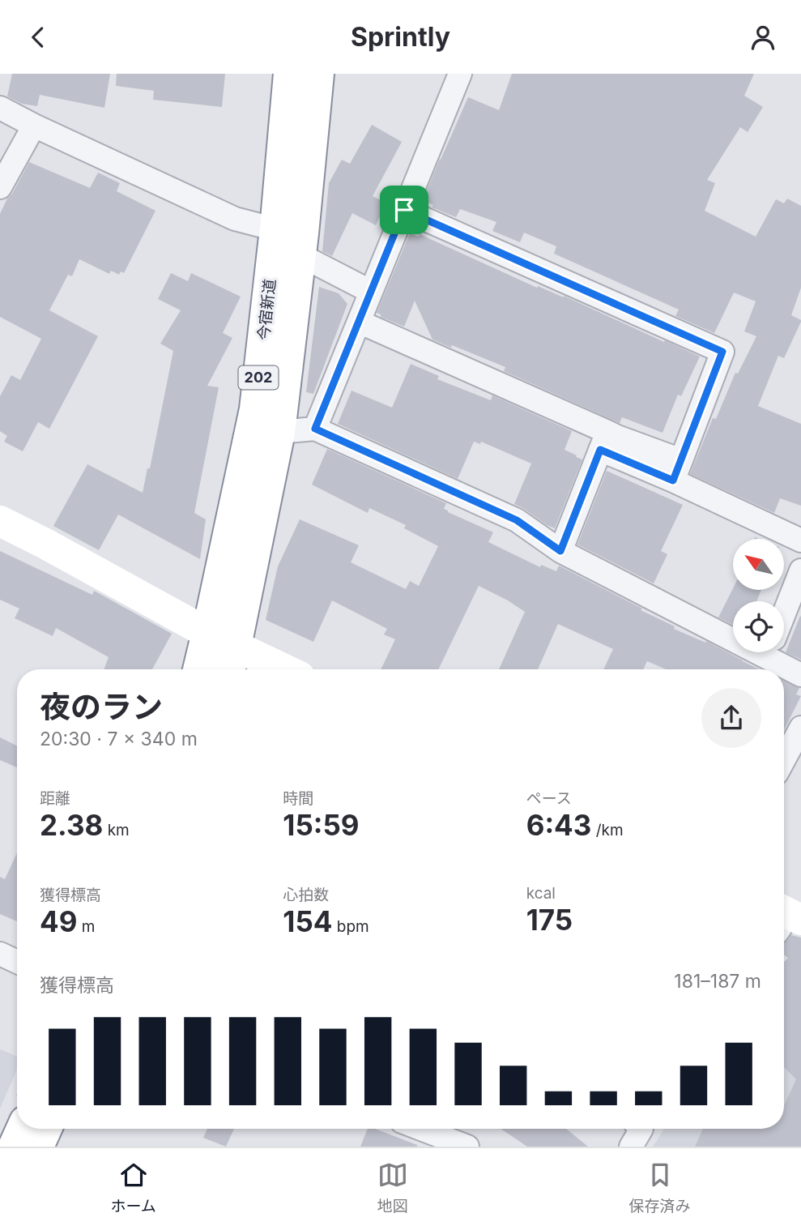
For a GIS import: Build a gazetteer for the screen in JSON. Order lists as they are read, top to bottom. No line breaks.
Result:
{"streets":{"main road":["今宿新道","202"]},"north":"top left","page":{"header":"Sprintly","heading":["夜のラン","20:30 · 7 × 340 m"],"stats":[["距離","2.38 km"],["時間","15:59"],["ペース","6:43 /km"],["獲得標高","49 m"],["心拍数","154 bpm"],["kcal","175"]],"chart":["獲得標高","181–187 m"],"tabs":["ホーム","地図","保存済み"]}}
